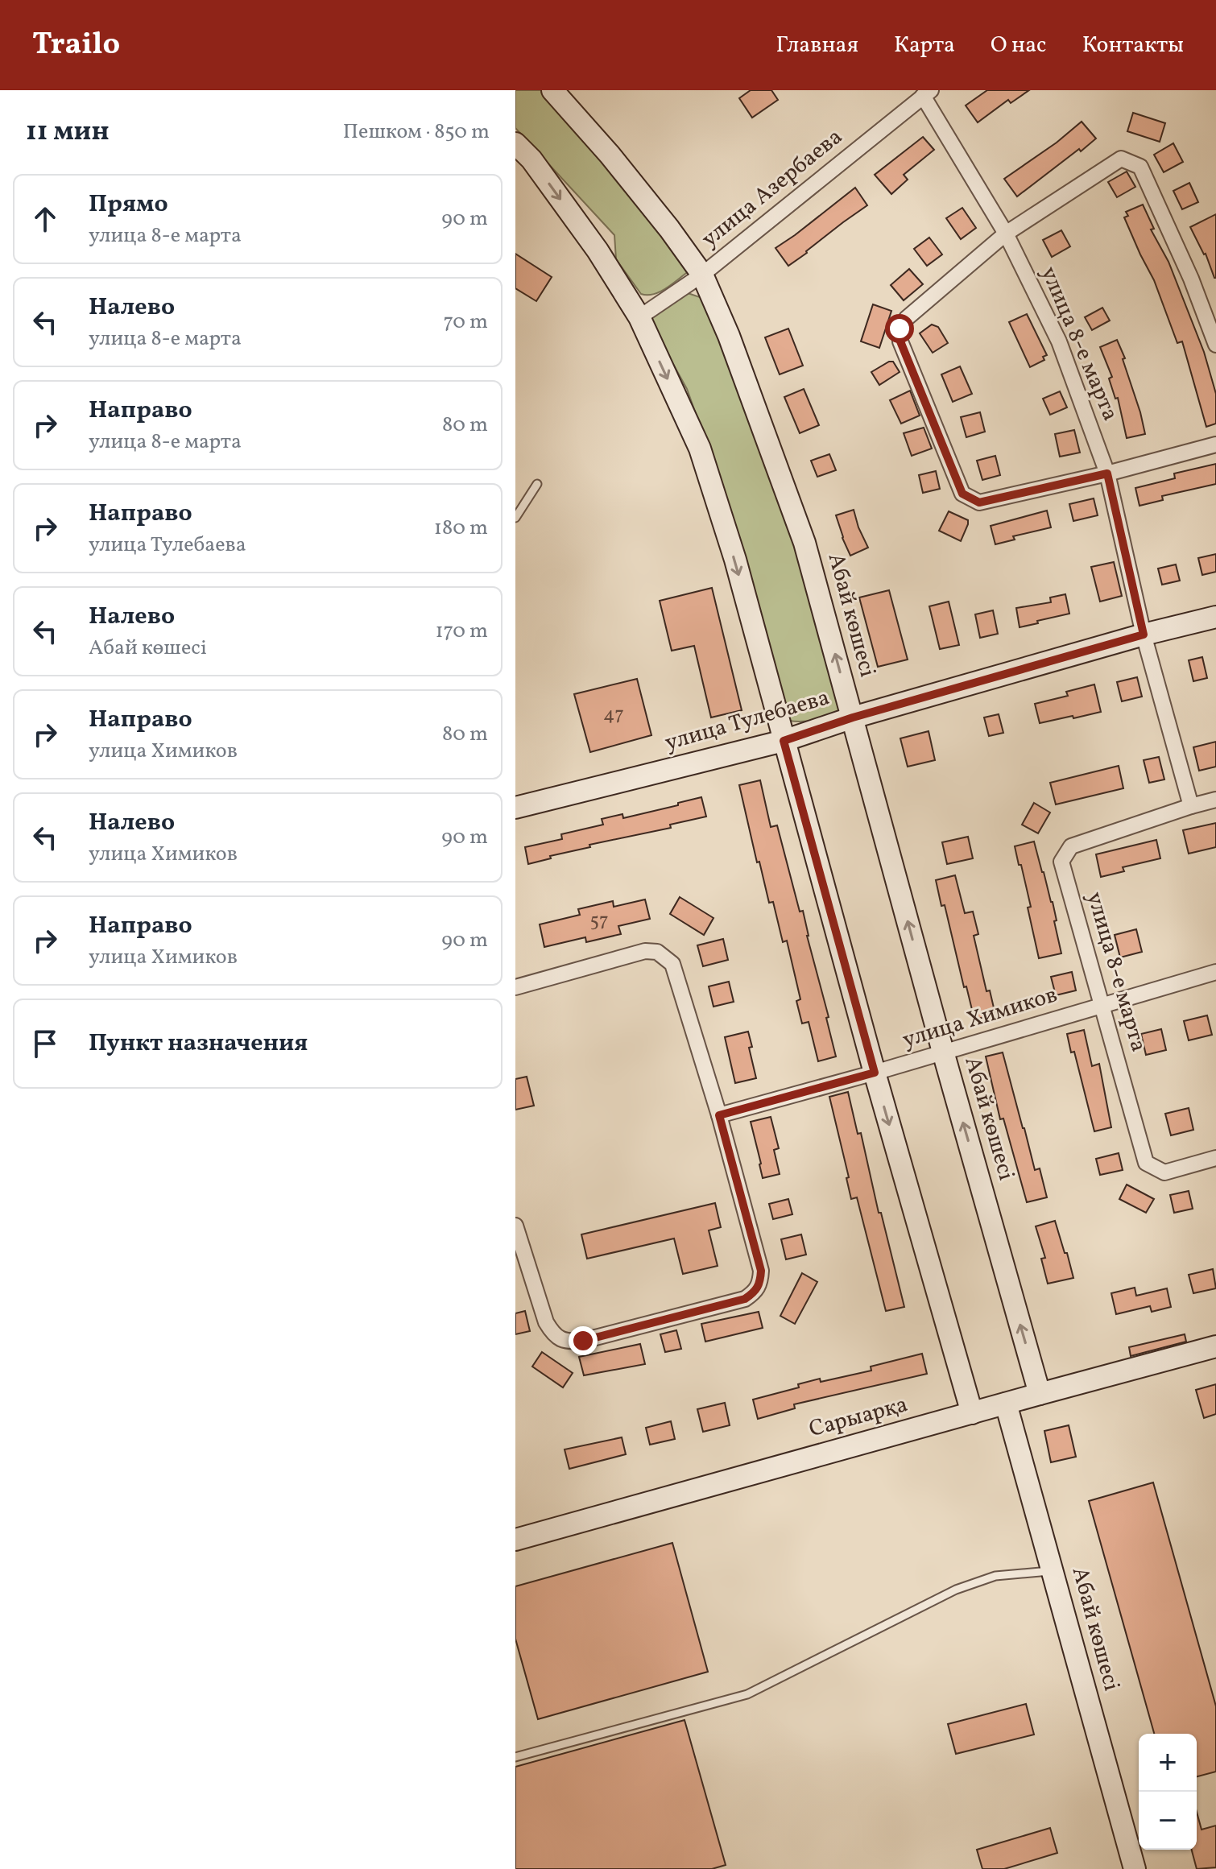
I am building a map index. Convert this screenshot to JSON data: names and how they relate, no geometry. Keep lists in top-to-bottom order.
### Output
{
  "streets": {
    "street": [
      "улица Азербаева",
      "улица 8-е марта",
      "Абай көшесі",
      "улица Тулебаева",
      "улица Химиков",
      "Сарыарқа"
    ]
  },
  "crossings": [
    ["улица Азербаева", "улица 8-е марта"],
    ["улица Азербаева", "Абай көшесі"],
    ["улица 8-е марта", "улица Тулебаева"],
    ["улица 8-е марта", "улица Химиков"],
    ["Абай көшесі", "улица Тулебаева"],
    ["Абай көшесі", "улица Химиков"],
    ["Абай көшесі", "Сарыарқа"]
  ],
  "house_numbers": ["47", "57"],
  "page": {
    "header": "Trailo",
    "nav": [
      "Главная",
      "Карта",
      "О нас",
      "Контакты"
    ],
    "heading": ["11 мин", "Пешком · 850 m"],
    "list": [
      ["Прямо", "улица 8-е марта", "90 m"],
      ["Налево", "улица 8-е марта", "70 m"],
      ["Направо", "улица 8-е марта", "80 m"],
      ["Направо", "улица Тулебаева", "180 m"],
      ["Налево", "Абай көшесі", "170 m"],
      ["Направо", "улица Химиков", "80 m"],
      ["Налево", "улица Химиков", "90 m"],
      ["Направо", "улица Химиков", "90 m"],
      "Пункт назначения"
    ],
    "map_buttons": ["+", "−"]
  }
}
